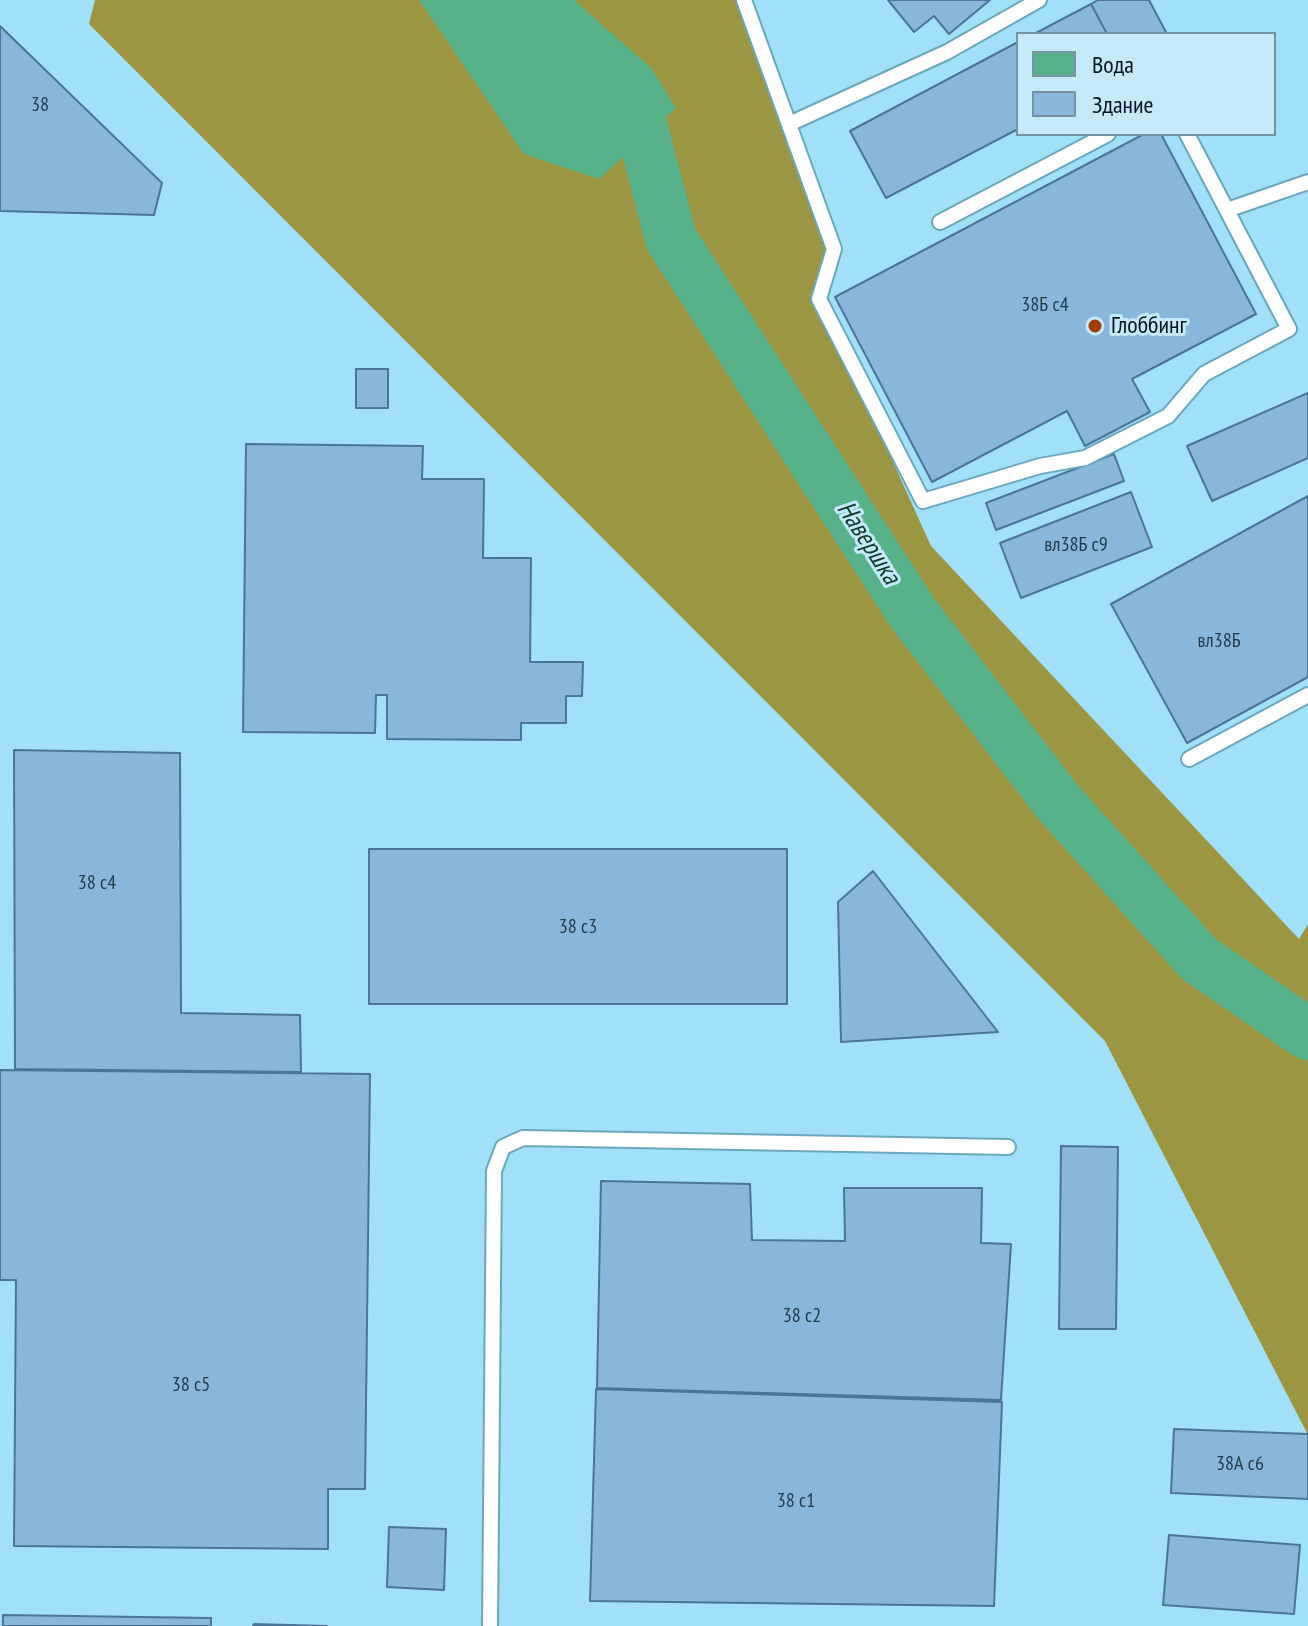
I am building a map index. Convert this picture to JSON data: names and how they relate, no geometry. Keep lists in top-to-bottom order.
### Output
{
  "water": ["Навершка"],
  "places": ["Глоббинг"],
  "house_numbers": [
    "38",
    "38Б с4",
    "вл38Б с9",
    "вл38Б",
    "38 с4",
    "38 с3",
    "38 с2",
    "38 с5",
    "38А с6",
    "38 с1"
  ],
  "legend": ["Вода", "Здание"]
}
